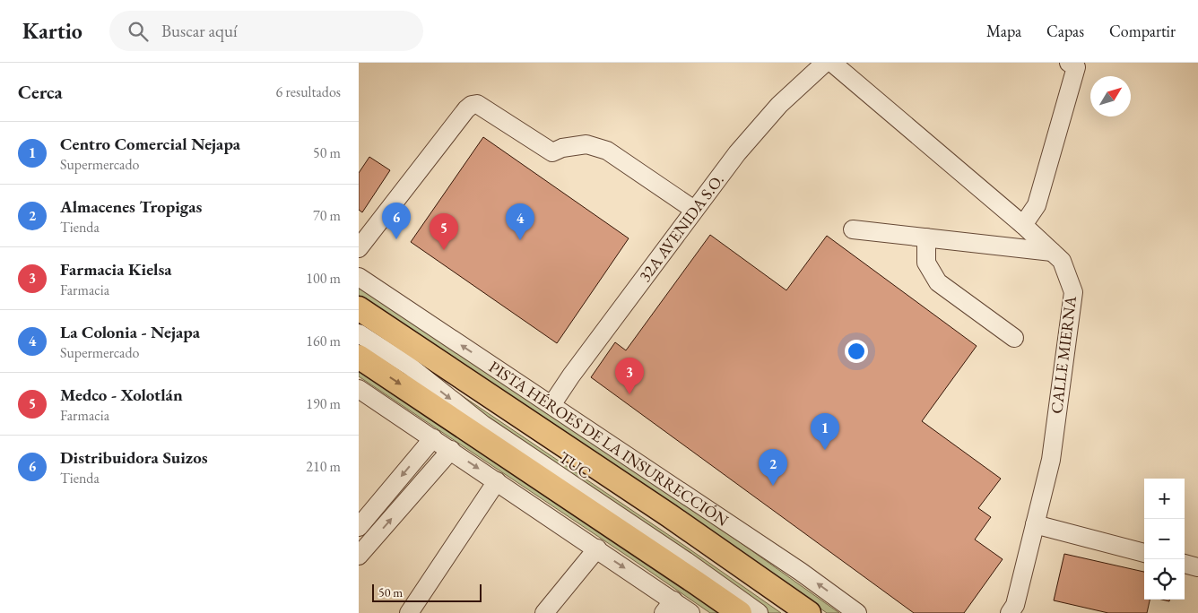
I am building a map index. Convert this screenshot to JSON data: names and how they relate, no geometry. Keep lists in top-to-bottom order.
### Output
{
  "streets": {
    "main road": ["PISTA HÉROES DE LA INSURRECCIÓN"],
    "street": ["32A AVENIDA S.O.", "CALLE MIERNA", "TUC"]
  },
  "crossings": [
    ["32A AVENIDA S.O.", "PISTA HÉROES DE LA INSURRECCIÓN"]
  ],
  "scale_bar": "50 m",
  "north": "top right",
  "page": {
    "header": "Kartio",
    "search": "Buscar aquí",
    "nav": ["Mapa", "Capas", "Compartir"],
    "heading": ["Cerca", "6 resultados"],
    "list": [
      {
        "mark": "1",
        "name": "Centro Comercial Nejapa",
        "note": "Supermercado",
        "value": "50 m"
      },
      {
        "mark": "2",
        "name": "Almacenes Tropigas",
        "note": "Tienda",
        "value": "70 m"
      },
      {
        "mark": "3",
        "name": "Farmacia Kielsa",
        "note": "Farmacia",
        "value": "100 m"
      },
      {
        "mark": "4",
        "name": "La Colonia - Nejapa",
        "note": "Supermercado",
        "value": "160 m"
      },
      {
        "mark": "5",
        "name": "Medco - Xolotlán",
        "note": "Farmacia",
        "value": "190 m"
      },
      {
        "mark": "6",
        "name": "Distribuidora Suizos",
        "note": "Tienda",
        "value": "210 m"
      }
    ],
    "pins": [
      "6",
      "4",
      "5",
      "3",
      "1",
      "2"
    ],
    "map_buttons": ["+", "−"],
    "scale": "50 m"
  }
}
